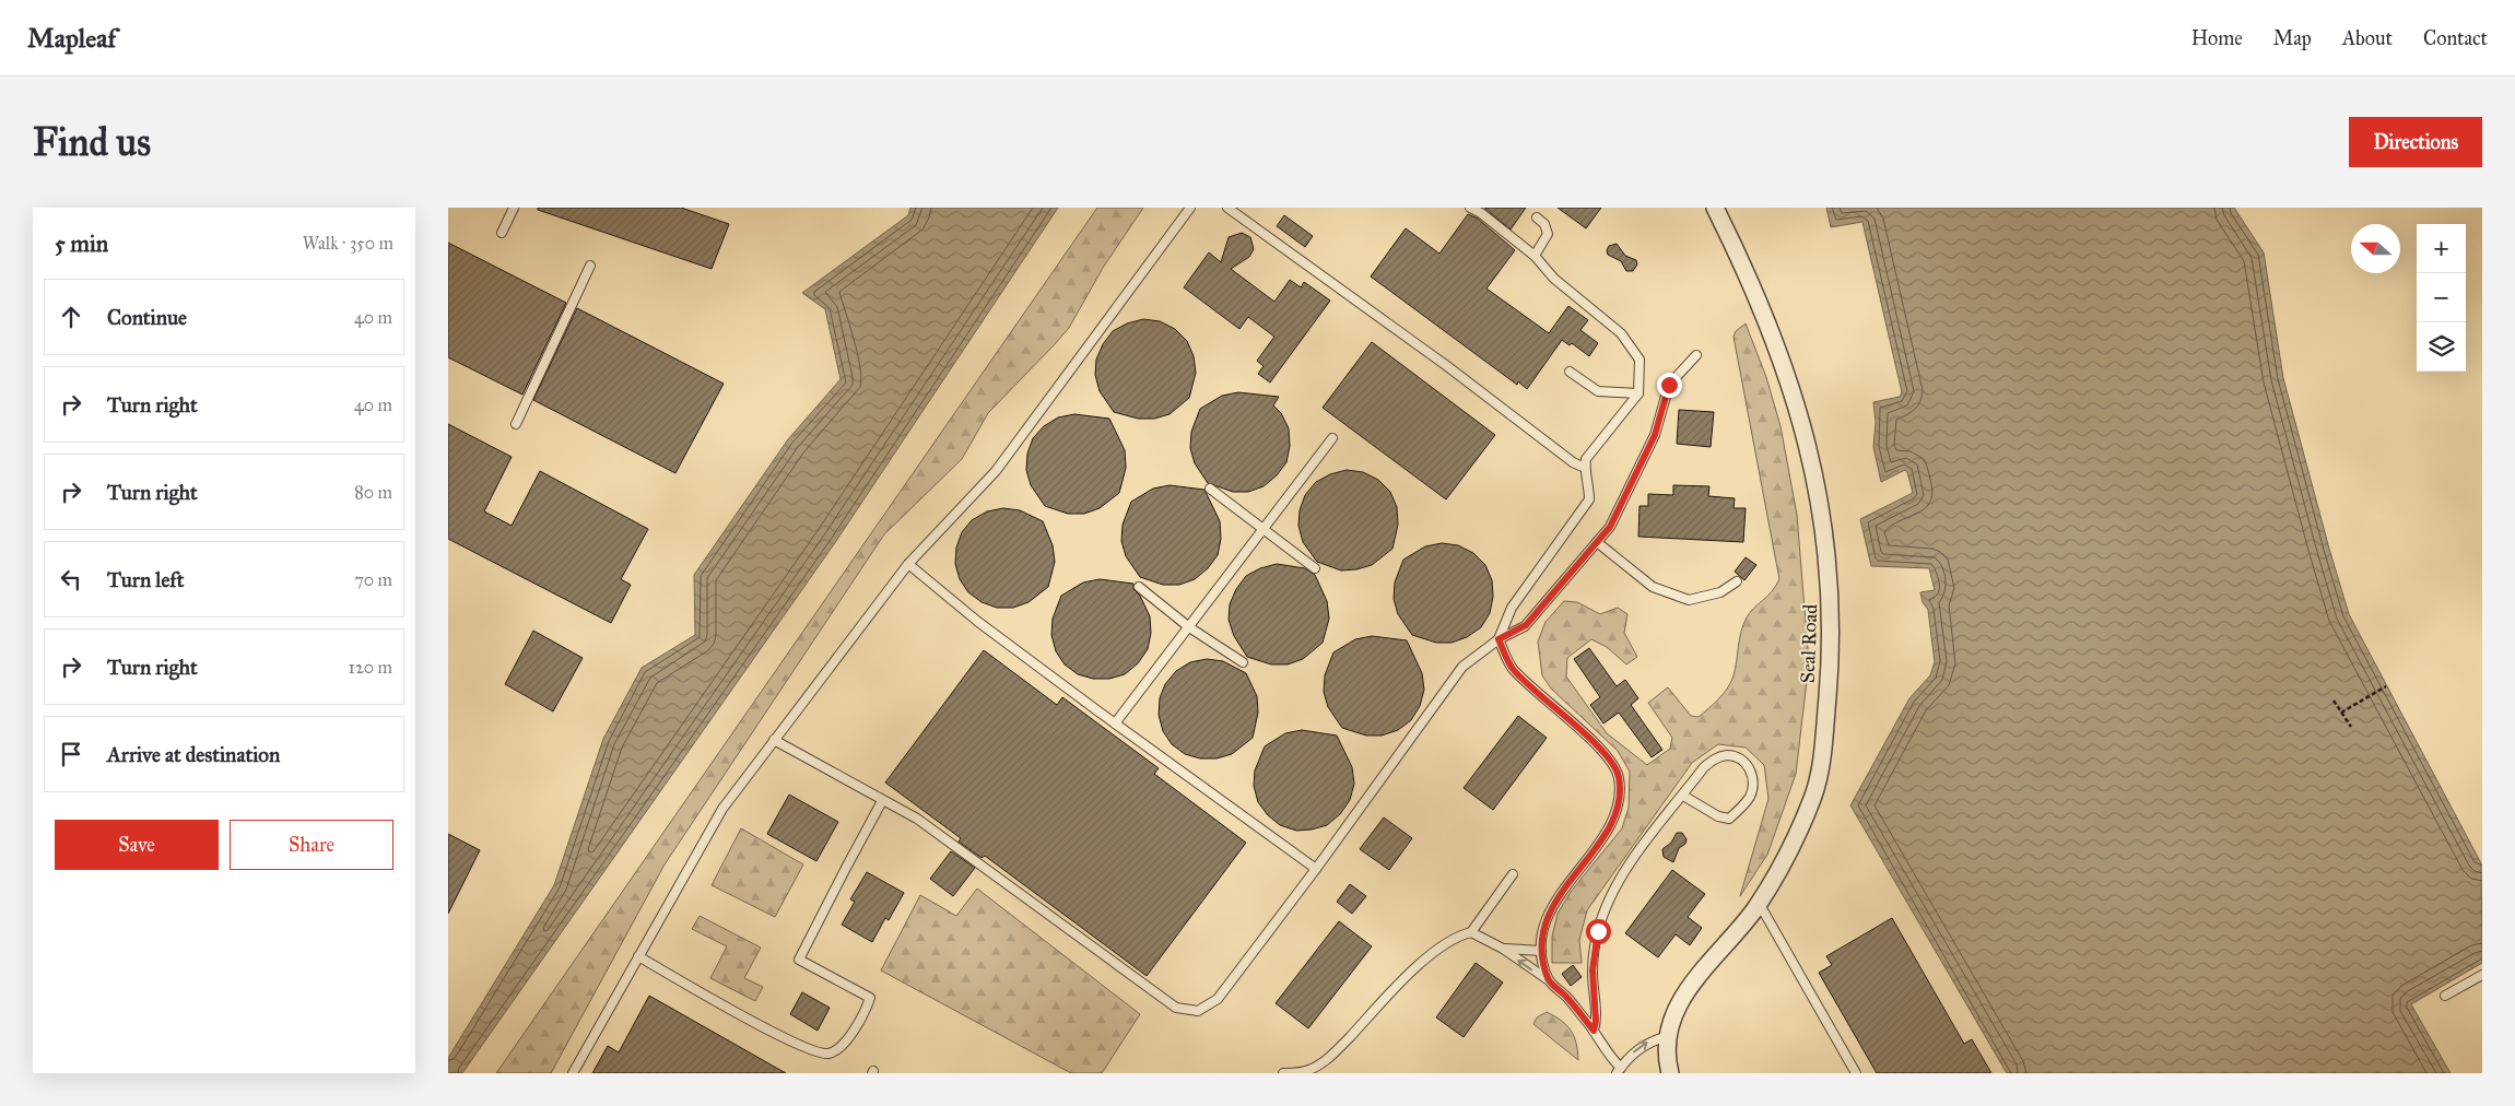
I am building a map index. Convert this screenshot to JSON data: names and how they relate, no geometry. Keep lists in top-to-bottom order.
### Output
{
  "streets": {
    "street": ["Seal Road"]
  },
  "north": "left",
  "page": {
    "header": "Mapleaf",
    "nav": [
      "Home",
      "Map",
      "About",
      "Contact"
    ],
    "buttons": [
      "Directions",
      ["Save", "Share"]
    ],
    "title": "Find us",
    "heading": ["5 min", "Walk · 350 m"],
    "map_buttons": ["+", "−"],
    "list": [
      ["Continue", "40 m"],
      ["Turn right", "40 m"],
      ["Turn right", "80 m"],
      ["Turn left", "70 m"],
      ["Turn right", "120 m"],
      "Arrive at destination"
    ]
  }
}
